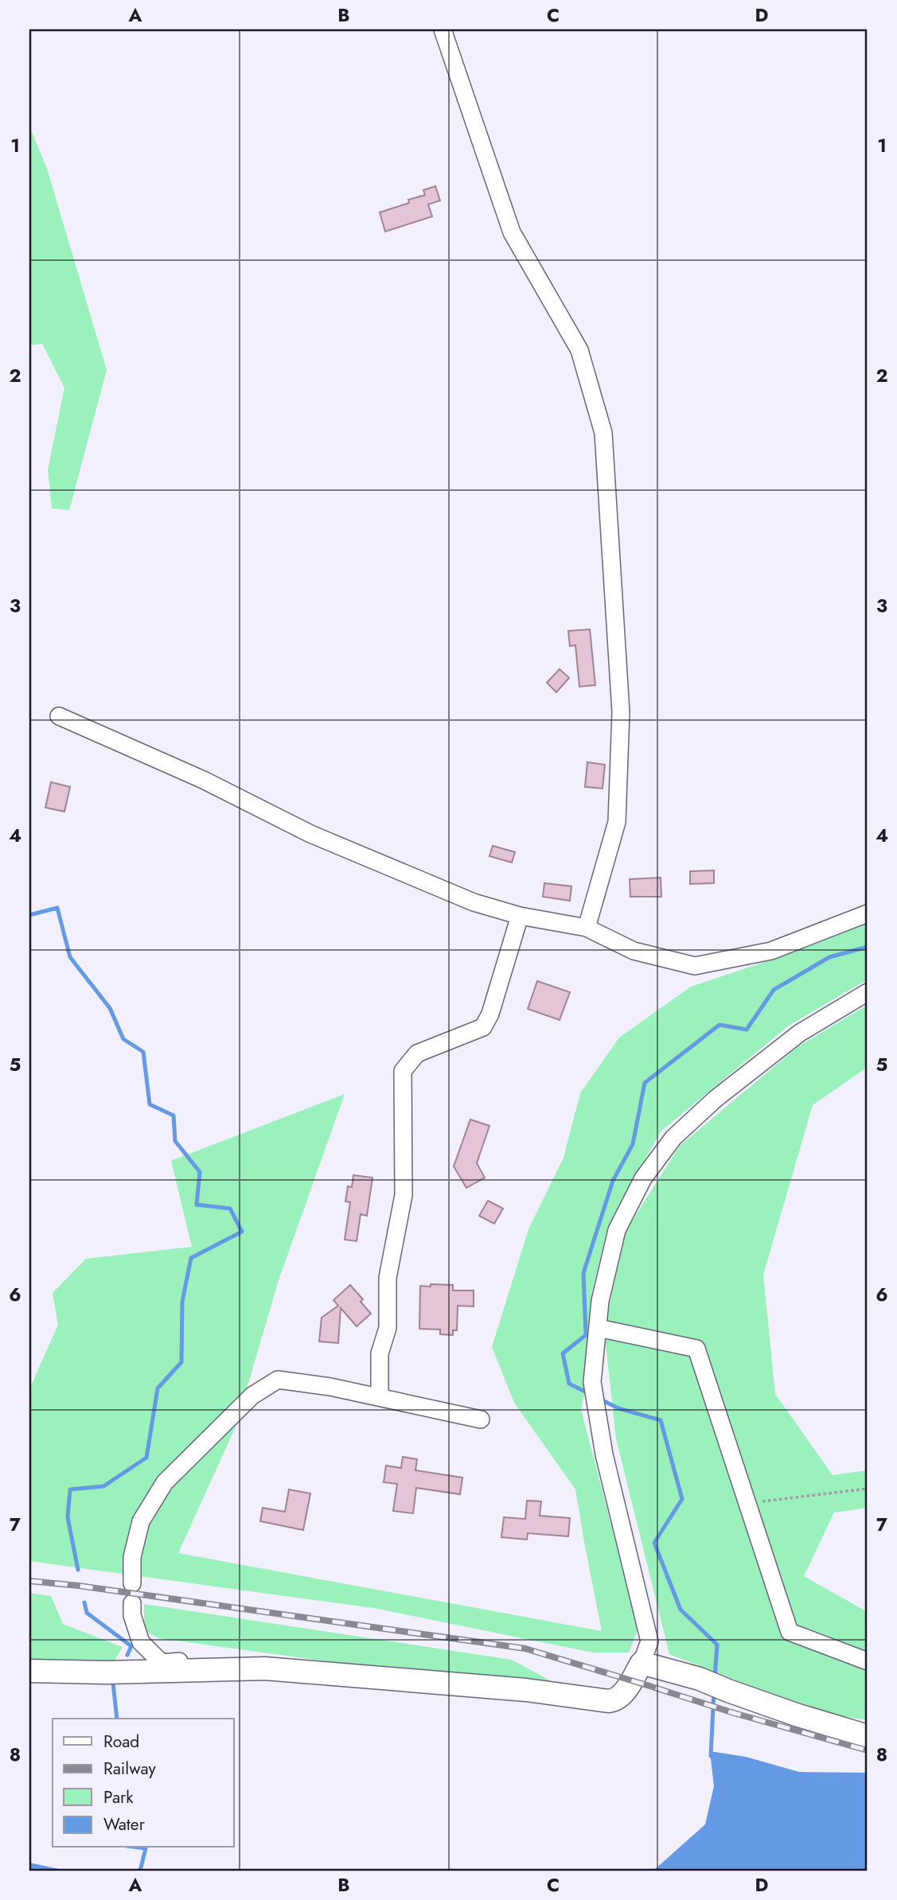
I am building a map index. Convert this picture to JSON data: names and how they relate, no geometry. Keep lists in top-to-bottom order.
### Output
{
  "legend": [
    "Road",
    "Railway",
    "Park",
    "Water"
  ],
  "grid": {
    "columns": [
      "A",
      "B",
      "C",
      "D"
    ],
    "rows": [
      "1",
      "2",
      "3",
      "4",
      "5",
      "6",
      "7",
      "8"
    ]
  }
}
